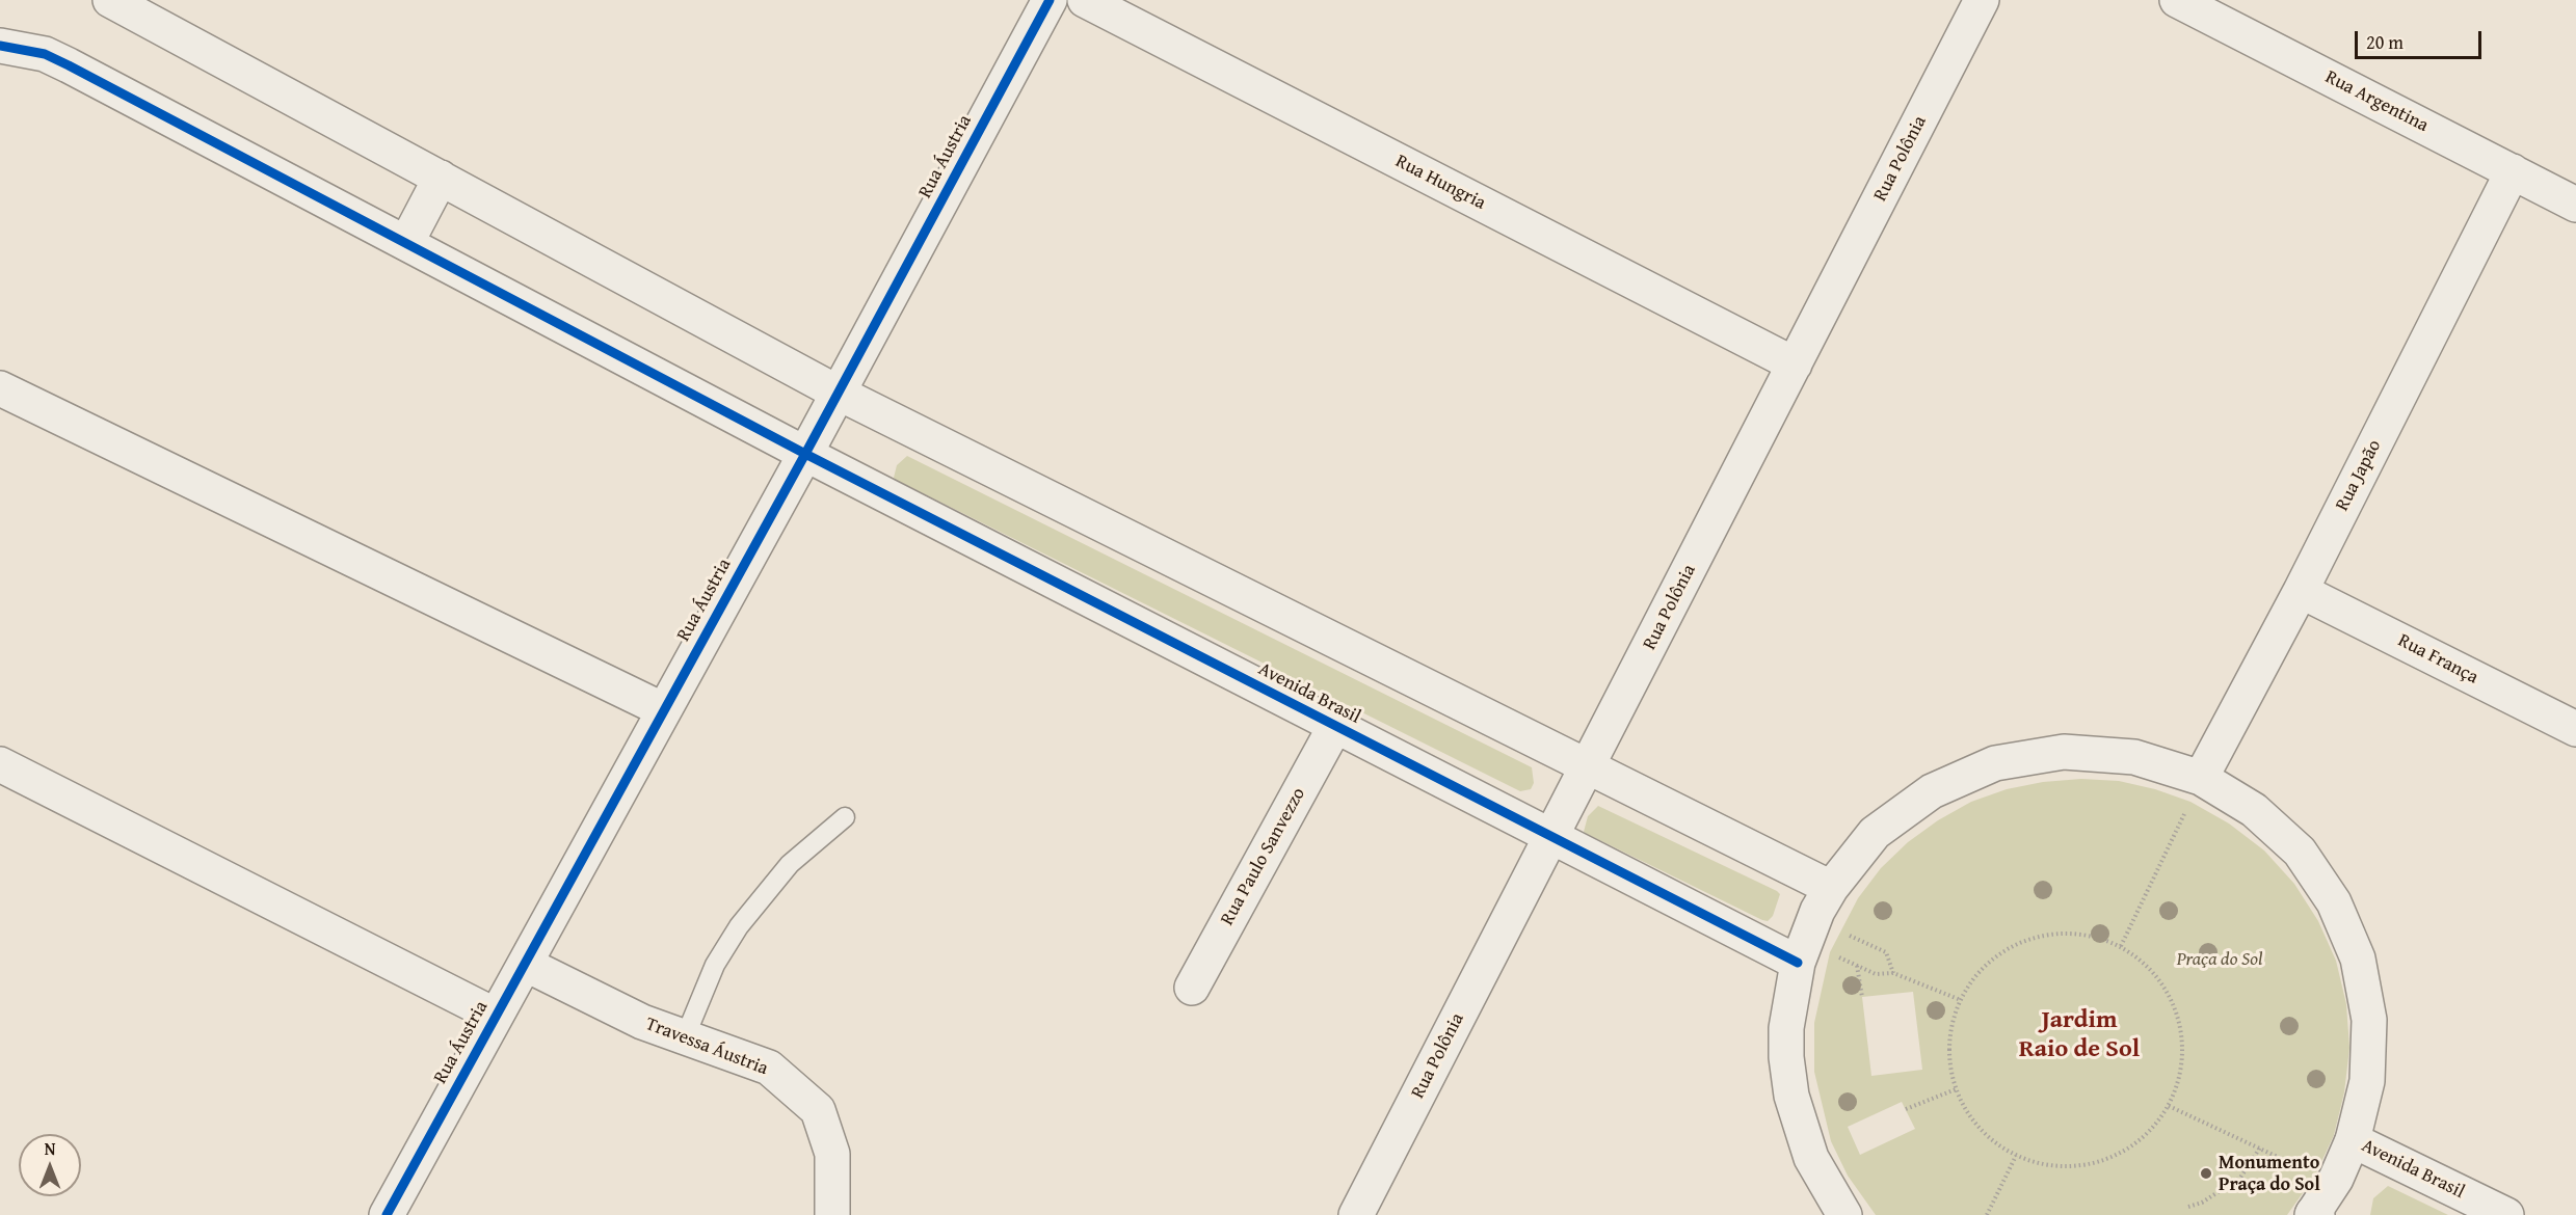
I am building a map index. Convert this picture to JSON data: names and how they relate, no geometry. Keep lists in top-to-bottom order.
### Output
{
  "streets": {
    "street": [
      "Rua Argentina",
      "Rua Áustria",
      "Rua Polônia",
      "Rua Hungria",
      "Rua Japão",
      "Rua França",
      "Avenida Brasil",
      "Rua Paulo Sanvezzo",
      "Travessa Áustria"
    ]
  },
  "crossings": [
    ["Rua Argentina", "Rua Japão"],
    ["Rua Áustria", "Avenida Brasil"],
    ["Rua Áustria", "Travessa Áustria"],
    ["Rua Polônia", "Rua Hungria"],
    ["Rua Polônia", "Avenida Brasil"],
    ["Rua Japão", "Rua França"],
    ["Avenida Brasil", "Rua Paulo Sanvezzo"]
  ],
  "districts": ["Jardim Raio de Sol"],
  "parks": ["Praça do Sol"],
  "places": ["Monumento Praça do Sol"],
  "scale_bar": "20 m",
  "north": "top"
}
